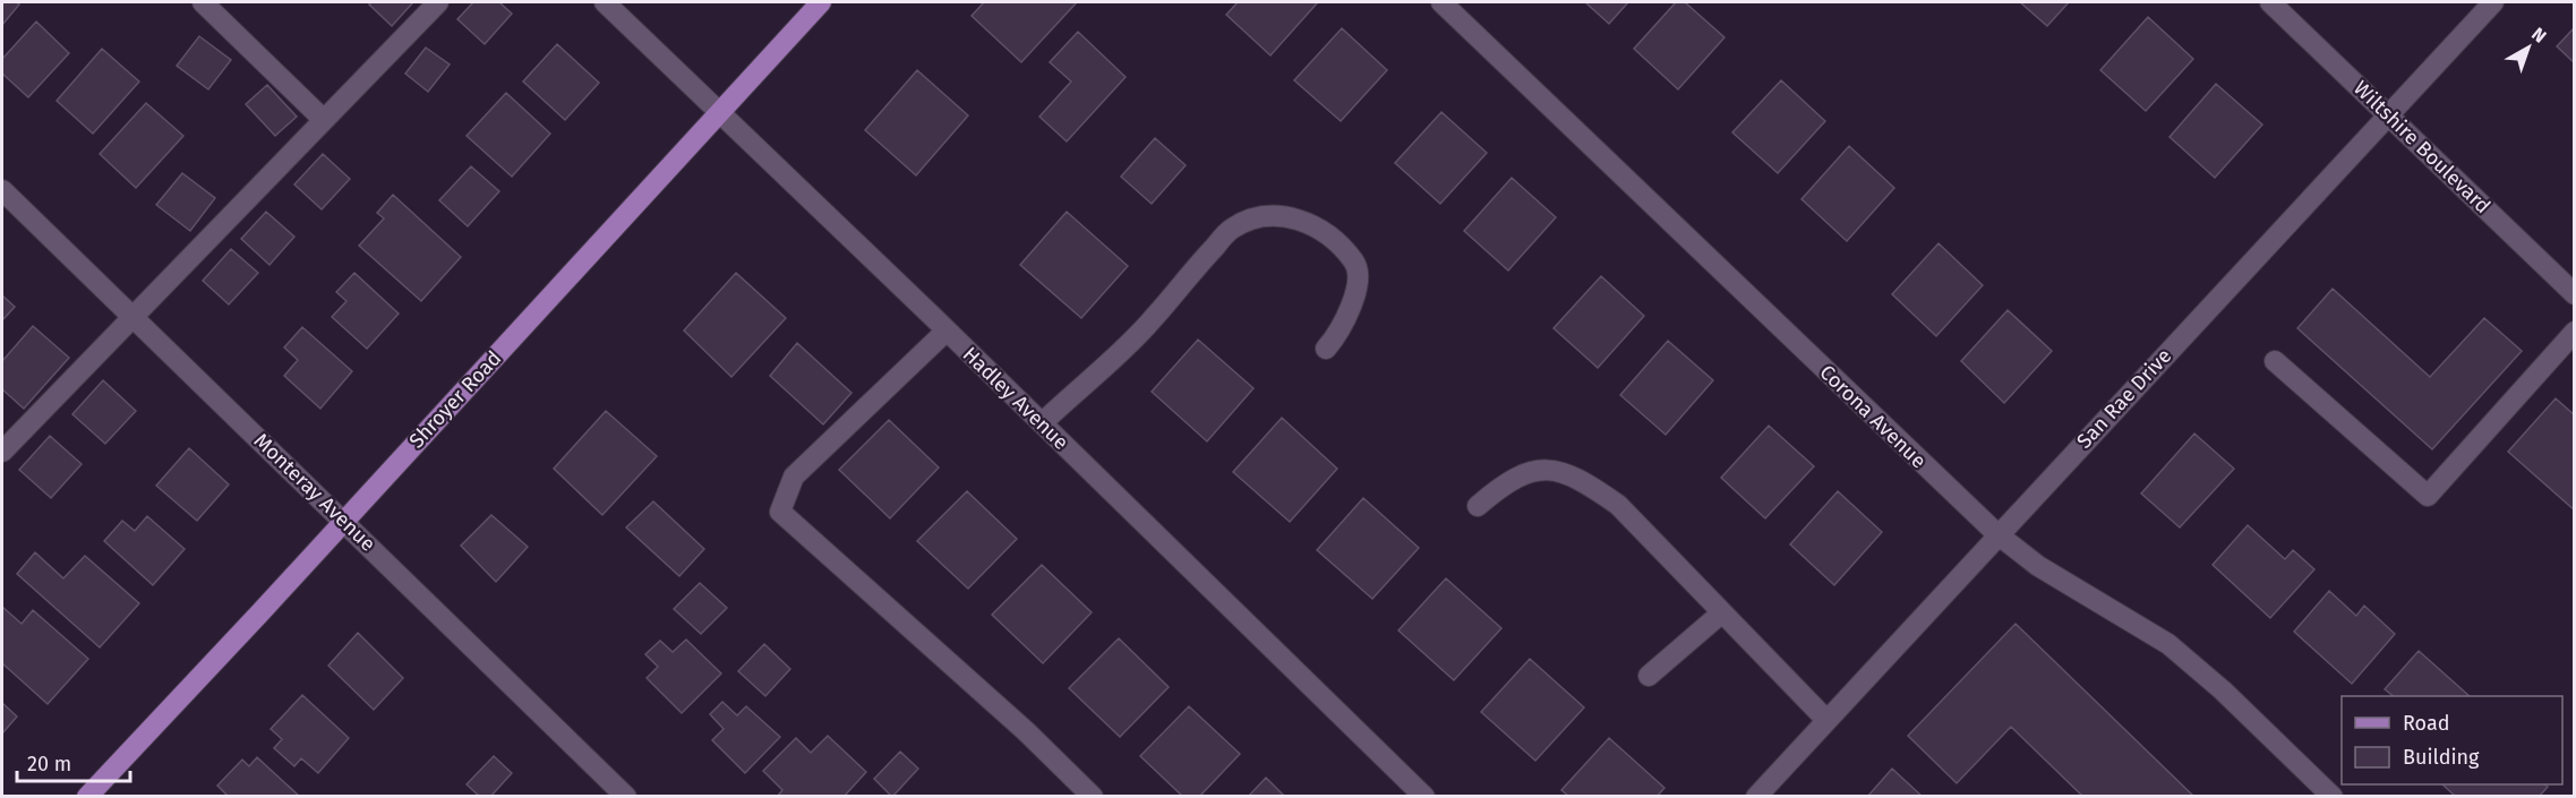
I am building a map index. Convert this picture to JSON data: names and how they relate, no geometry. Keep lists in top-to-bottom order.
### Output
{
  "streets": {
    "main road": ["Shroyer Road"],
    "street": [
      "Wiltshire Boulevard",
      "Hadley Avenue",
      "San Rae Drive",
      "Corona Avenue",
      "Monteray Avenue"
    ]
  },
  "crossings": [
    ["Wiltshire Boulevard", "San Rae Drive"],
    ["Hadley Avenue", "Shroyer Road"],
    ["San Rae Drive", "Corona Avenue"],
    ["Shroyer Road", "Monteray Avenue"]
  ],
  "legend": ["Road", "Building"],
  "scale_bar": "20 m",
  "north": "top right"
}
